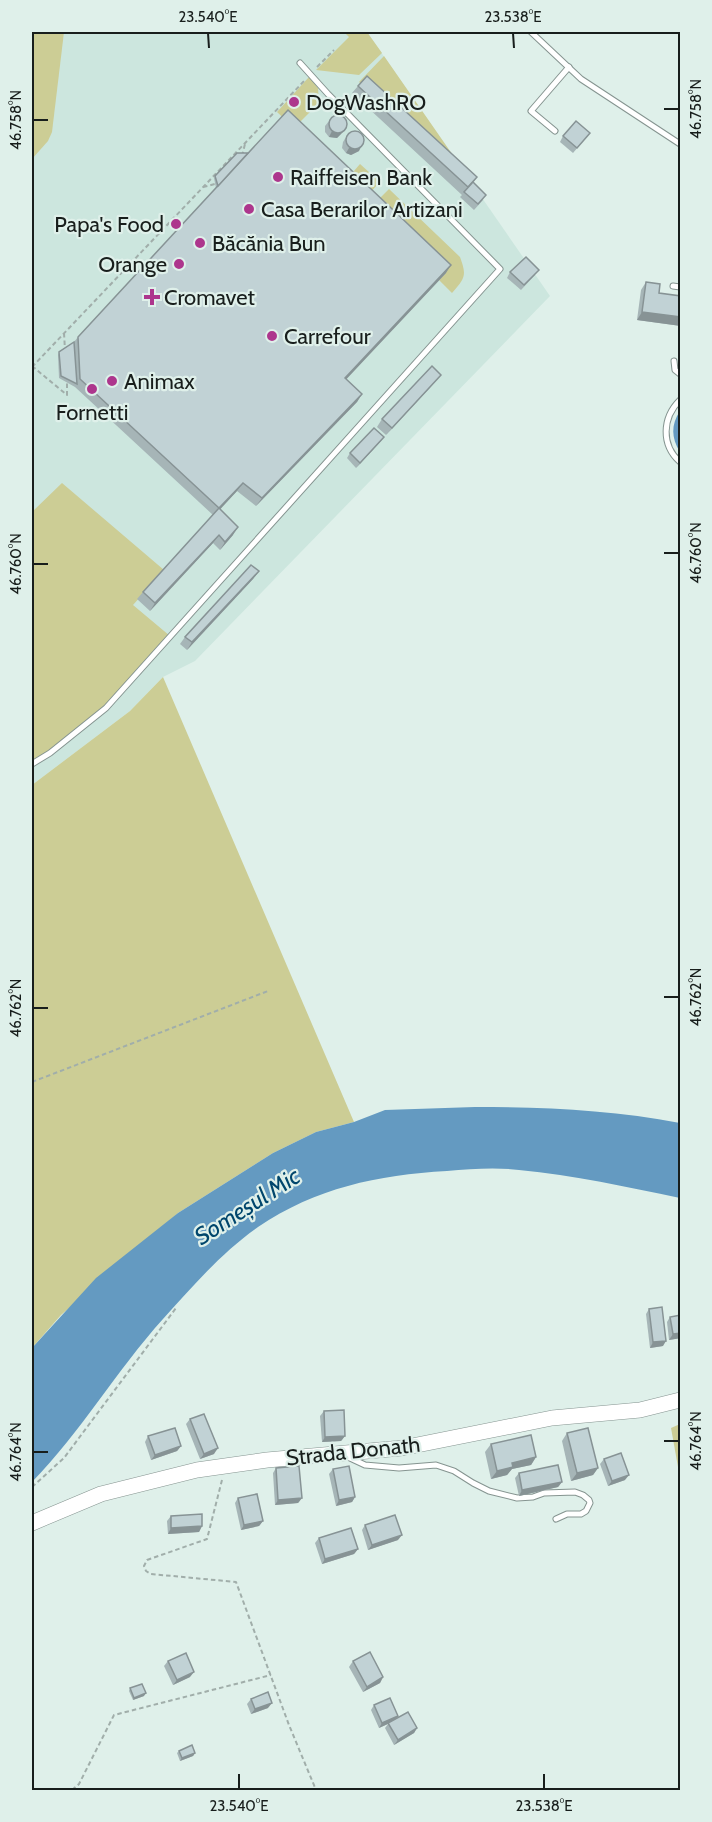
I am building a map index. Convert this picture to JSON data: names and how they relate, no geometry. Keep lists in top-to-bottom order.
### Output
{
  "streets": {
    "street": ["Strada Donath"]
  },
  "water": ["Someșul Mic"],
  "places": {
    "other": [
      "DogWashRO",
      "Raiffeisen Bank",
      "Casa Berarilor Artizani",
      "Papa's Food",
      "Băcănia Bun",
      "Orange",
      "Carrefour",
      "Animax",
      "Fornetti"
    ],
    "health": ["Cromavet"]
  },
  "coordinates": [
    "23.540°E",
    "23.538°E",
    "46.758°N",
    "46.760°N",
    "46.762°N",
    "46.764°N"
  ]
}
